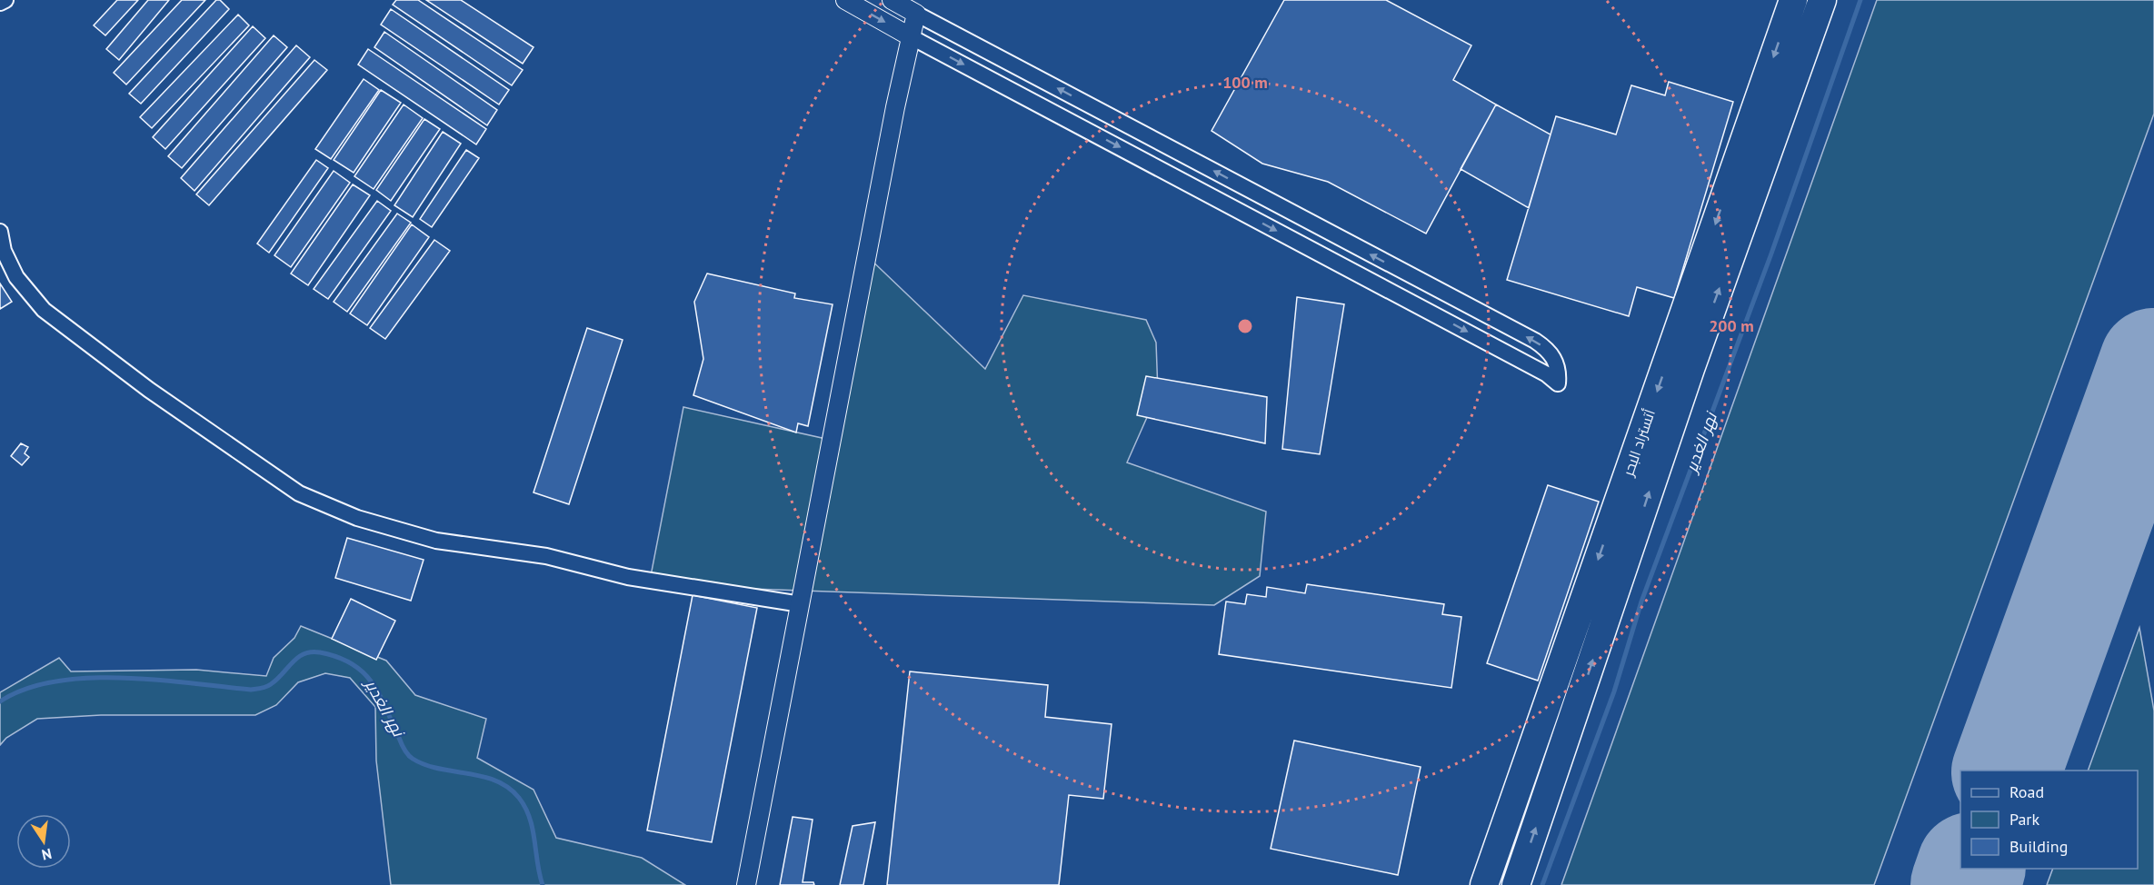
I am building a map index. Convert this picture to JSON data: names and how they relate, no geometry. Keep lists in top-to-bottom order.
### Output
{
  "streets": {
    "highway": ["أتستراد البحر"]
  },
  "water": ["نهر الغدير"],
  "legend": ["Road", "Park", "Building"],
  "north": "bottom",
  "rings": ["100 m", "200 m"]
}
